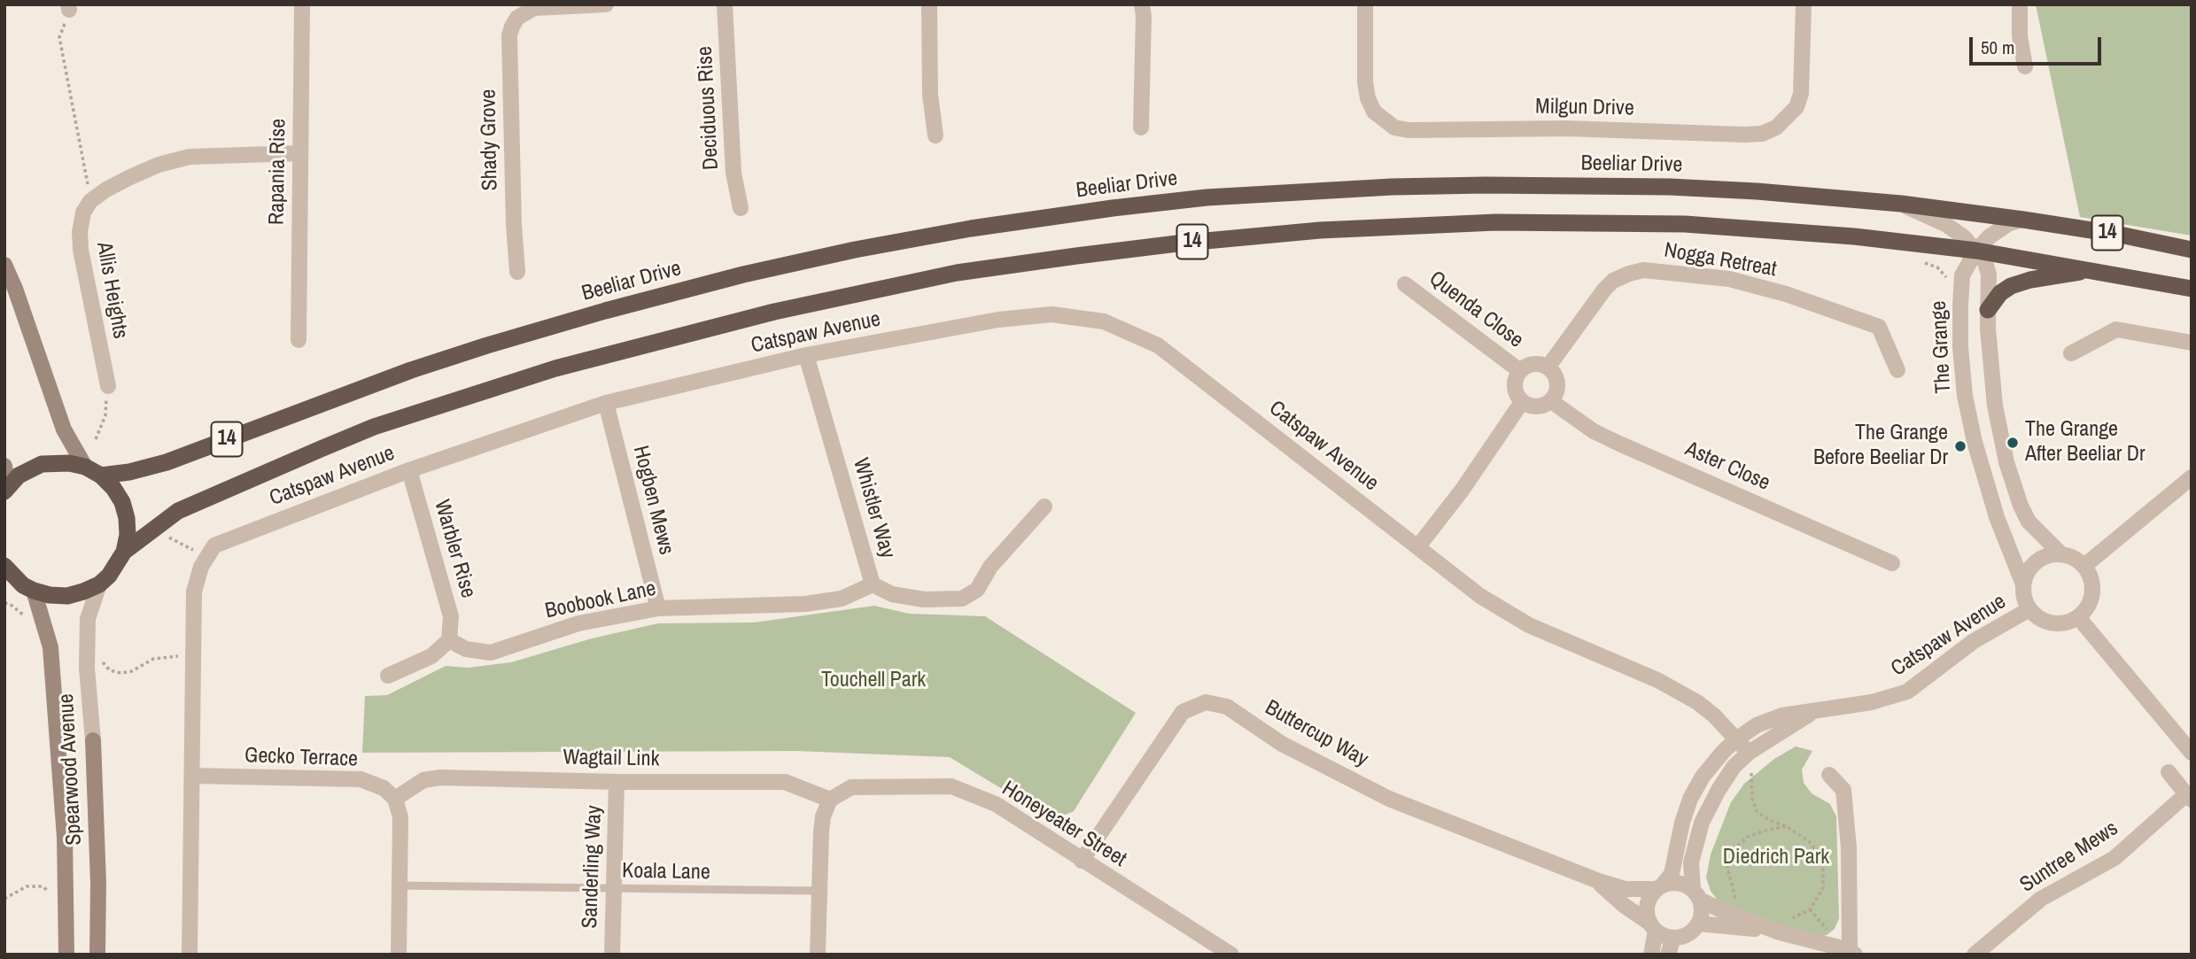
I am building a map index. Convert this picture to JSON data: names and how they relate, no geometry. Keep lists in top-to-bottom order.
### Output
{
  "streets": {
    "highway": ["Beeliar Drive", "14"],
    "main road": ["Spearwood Avenue"],
    "street": [
      "Deciduous Rise",
      "Milgun Drive",
      "Shady Grove",
      "Rapania Rise",
      "Nogga Retreat",
      "Allis Heights",
      "Quenda Close",
      "Catspaw Avenue",
      "The Grange",
      "Aster Close",
      "Hogben Mews",
      "Whistler Way",
      "Warbler Rise",
      "Boobook Lane",
      "Buttercup Way",
      "Gecko Terrace",
      "Wagtail Link",
      "Honeyeater Street",
      "Suntree Mews",
      "Sanderling Way"
    ],
    "lane": ["Koala Lane"]
  },
  "crossings": [
    ["Beeliar Drive", "14"],
    ["Beeliar Drive", "The Grange"],
    ["14", "The Grange"],
    ["14", "Spearwood Avenue"],
    ["Nogga Retreat", "Quenda Close"],
    ["Nogga Retreat", "Aster Close"],
    ["Quenda Close", "Aster Close"],
    ["Catspaw Avenue", "The Grange"],
    ["Catspaw Avenue", "Hogben Mews"],
    ["Catspaw Avenue", "Whistler Way"],
    ["Catspaw Avenue", "Warbler Rise"],
    ["Catspaw Avenue", "Gecko Terrace"],
    ["Hogben Mews", "Boobook Lane"],
    ["Whistler Way", "Boobook Lane"],
    ["Warbler Rise", "Boobook Lane"],
    ["Buttercup Way", "Honeyeater Street"],
    ["Gecko Terrace", "Wagtail Link"],
    ["Wagtail Link", "Honeyeater Street"],
    ["Wagtail Link", "Sanderling Way"],
    ["Sanderling Way", "Koala Lane"]
  ],
  "parks": ["Touchell Park", "Diedrich Park"],
  "places": ["The Grange After Beeliar Dr", "The Grange Before Beeliar Dr"],
  "scale_bar": "50 m"
}
